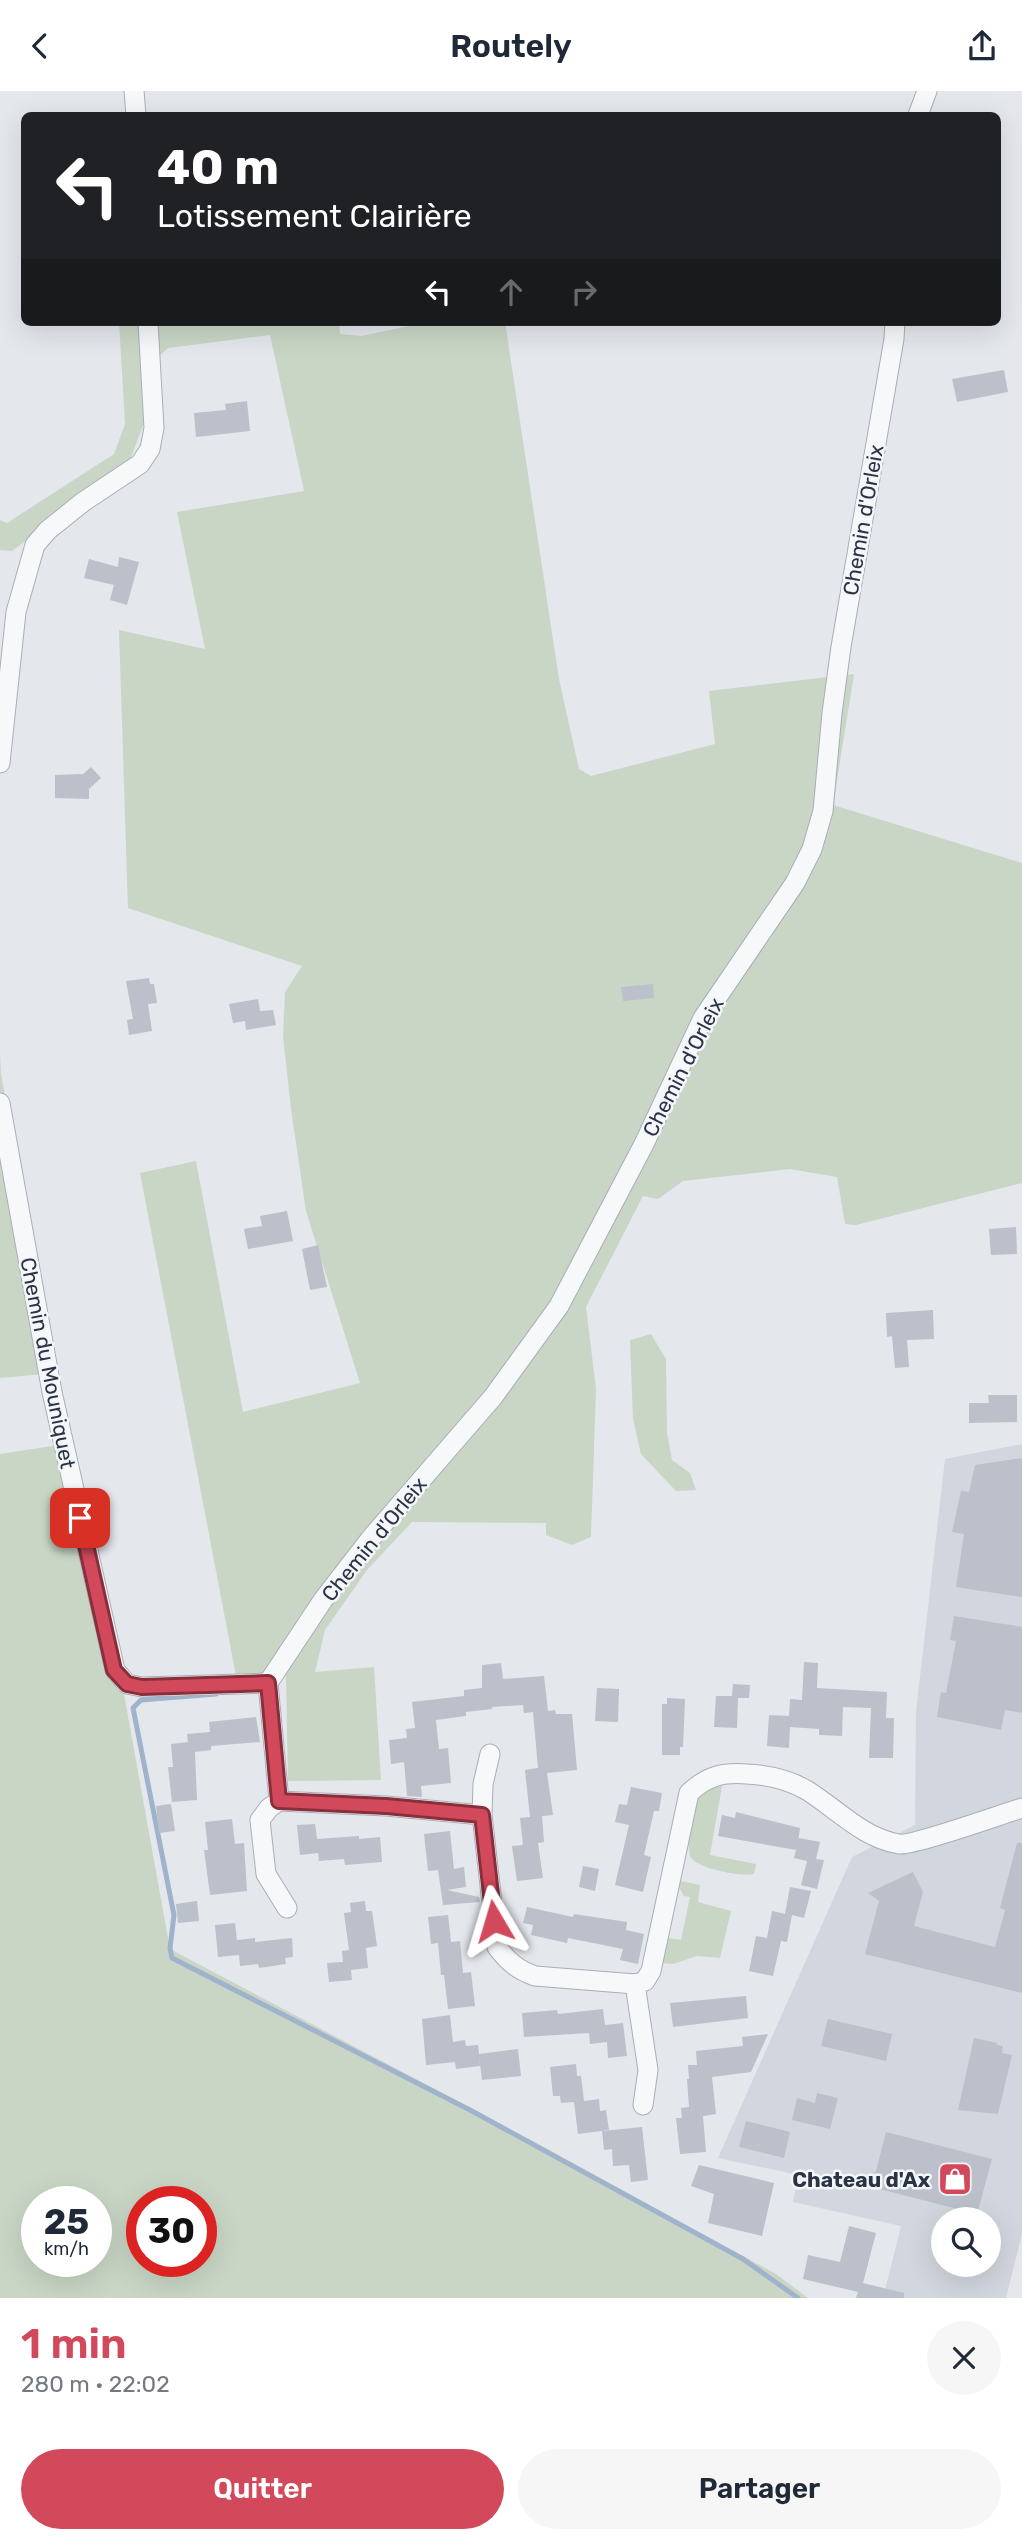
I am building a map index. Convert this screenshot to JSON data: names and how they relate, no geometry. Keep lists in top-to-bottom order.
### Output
{
  "streets": {
    "street": ["Chemin d'Orleix", "Chemin du Mouniquet"]
  },
  "crossings": [
    ["Chemin d'Orleix", "Chemin du Mouniquet"]
  ],
  "places": {
    "shop": ["Chateau d'Ax"]
  },
  "page": {
    "header": "Routely",
    "turn": ["40 m", "Lotissement Clairière"],
    "speed": "25 km/h",
    "limit": "30",
    "heading": ["1 min", "280 m · 22:02"],
    "buttons": ["Quitter", "Partager"]
  }
}
